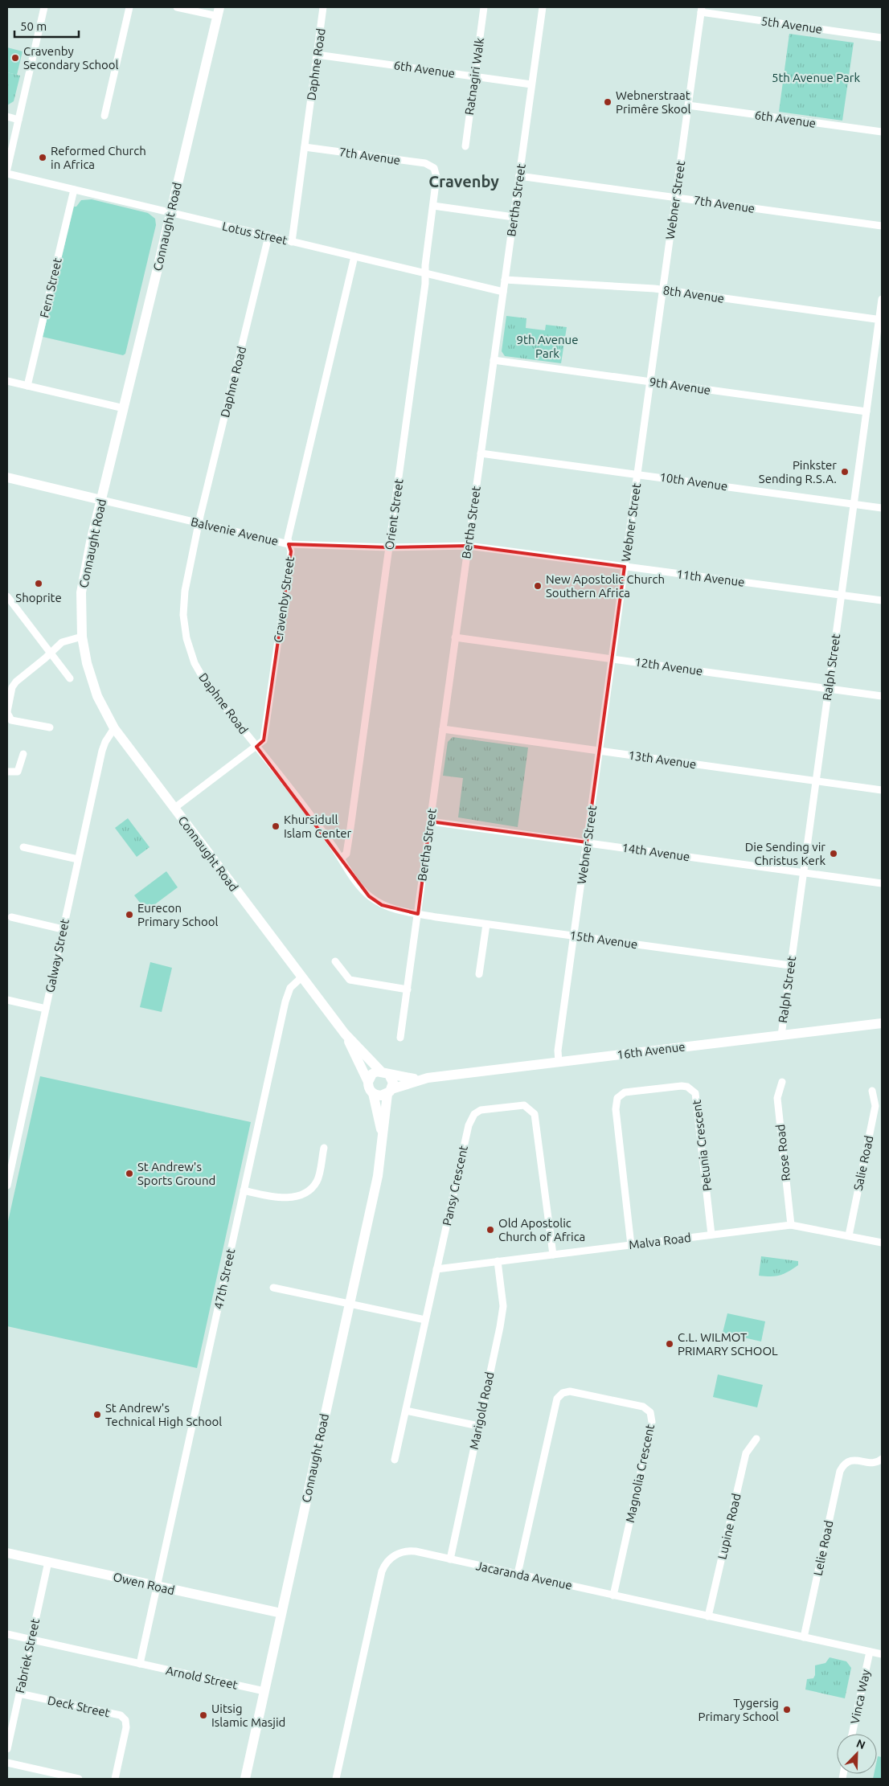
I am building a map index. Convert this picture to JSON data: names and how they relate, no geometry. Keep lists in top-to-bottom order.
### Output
{
  "streets": {
    "street": [
      "5th Avenue",
      "Daphne Road",
      "6th Avenue",
      "Ratnagiri Walk",
      "7th Avenue",
      "Bertha Street",
      "Webner Street",
      "Connaught Road",
      "Lotus Street",
      "Fern Street",
      "8th Avenue",
      "9th Avenue",
      "10th Avenue",
      "Orient Street",
      "Balvenie Avenue",
      "11th Avenue",
      "Cravenby Street",
      "12th Avenue",
      "Ralph Street",
      "13th Avenue",
      "14th Avenue",
      "15th Avenue",
      "Galway Street",
      "16th Avenue",
      "Petunia Crescent",
      "Rose Road",
      "Salie Road",
      "Pansy Crescent",
      "Malva Road",
      "47th Street",
      "Marigold Road",
      "Magnolia Crescent",
      "Lupine Road",
      "Lelie Road",
      "Jacaranda Avenue",
      "Owen Road",
      "Fabriek Street",
      "Arnold Street",
      "Vinca Way",
      "Deck Street"
    ]
  },
  "crossings": [
    ["5th Avenue", "Webner Street"],
    ["Daphne Road", "6th Avenue"],
    ["Daphne Road", "7th Avenue"],
    ["Daphne Road", "Bertha Street"],
    ["Daphne Road", "Lotus Street"],
    ["Daphne Road", "Orient Street"],
    ["Daphne Road", "Balvenie Avenue"],
    ["Daphne Road", "Cravenby Street"],
    ["Daphne Road", "15th Avenue"],
    ["6th Avenue", "Ratnagiri Walk"],
    ["6th Avenue", "Bertha Street"],
    ["6th Avenue", "Webner Street"],
    ["7th Avenue", "Bertha Street"],
    ["7th Avenue", "Webner Street"],
    ["7th Avenue", "Orient Street"],
    ["Bertha Street", "Lotus Street"],
    ["Bertha Street", "8th Avenue"],
    ["Bertha Street", "9th Avenue"],
    ["Bertha Street", "10th Avenue"],
    ["Bertha Street", "Balvenie Avenue"],
    ["Bertha Street", "11th Avenue"],
    ["Bertha Street", "12th Avenue"],
    ["Bertha Street", "13th Avenue"],
    ["Bertha Street", "14th Avenue"],
    ["Bertha Street", "15th Avenue"],
    ["Webner Street", "8th Avenue"],
    ["Webner Street", "9th Avenue"],
    ["Webner Street", "10th Avenue"],
    ["Webner Street", "11th Avenue"],
    ["Webner Street", "12th Avenue"],
    ["Webner Street", "13th Avenue"],
    ["Webner Street", "14th Avenue"],
    ["Webner Street", "15th Avenue"],
    ["Webner Street", "16th Avenue"],
    ["Connaught Road", "Lotus Street"],
    ["Connaught Road", "Balvenie Avenue"],
    ["Connaught Road", "Cravenby Street"],
    ["Connaught Road", "Galway Street"],
    ["Connaught Road", "16th Avenue"],
    ["Connaught Road", "47th Street"],
    ["Connaught Road", "Owen Road"],
    ["Connaught Road", "Arnold Street"],
    ["Lotus Street", "Fern Street"],
    ["Lotus Street", "Orient Street"],
    ["Lotus Street", "Cravenby Street"],
    ["8th Avenue", "Ralph Street"],
    ["9th Avenue", "Ralph Street"],
    ["10th Avenue", "Ralph Street"],
    ["Orient Street", "Balvenie Avenue"],
    ["Balvenie Avenue", "11th Avenue"],
    ["Balvenie Avenue", "Cravenby Street"],
    ["11th Avenue", "Ralph Street"],
    ["12th Avenue", "Ralph Street"],
    ["Ralph Street", "13th Avenue"],
    ["Ralph Street", "14th Avenue"],
    ["Ralph Street", "15th Avenue"],
    ["Ralph Street", "16th Avenue"],
    ["Petunia Crescent", "Malva Road"],
    ["Rose Road", "Malva Road"],
    ["Salie Road", "Malva Road"],
    ["Pansy Crescent", "Malva Road"],
    ["Malva Road", "Marigold Road"],
    ["47th Street", "Owen Road"],
    ["Marigold Road", "Jacaranda Avenue"],
    ["Magnolia Crescent", "Jacaranda Avenue"],
    ["Lupine Road", "Jacaranda Avenue"],
    ["Lelie Road", "Jacaranda Avenue"],
    ["Jacaranda Avenue", "Vinca Way"],
    ["Owen Road", "Fabriek Street"],
    ["Fabriek Street", "Arnold Street"],
    ["Fabriek Street", "Deck Street"]
  ],
  "districts": ["Cravenby"],
  "parks": ["5th Avenue Park", "9th Avenue Park"],
  "places": [
    "Cravenby Secondary School",
    "Webnerstraat Primêre Skool",
    "Reformed Church in Africa",
    "Pinkster Sending R.S.A.",
    "Shoprite",
    "New Apostolic Church Southern Africa",
    "Khursidull Islam Center",
    "Die Sending vir Christus Kerk",
    "Eurecon Primary School",
    "St Andrew's Sports Ground",
    "Old Apostolic Church of Africa",
    "C.L. WILMOT PRIMARY SCHOOL",
    "St Andrew's Technical High School",
    "Tygersig Primary School",
    "Uitsig Islamic Masjid"
  ],
  "scale_bar": "50 m",
  "north": "top right"
}
